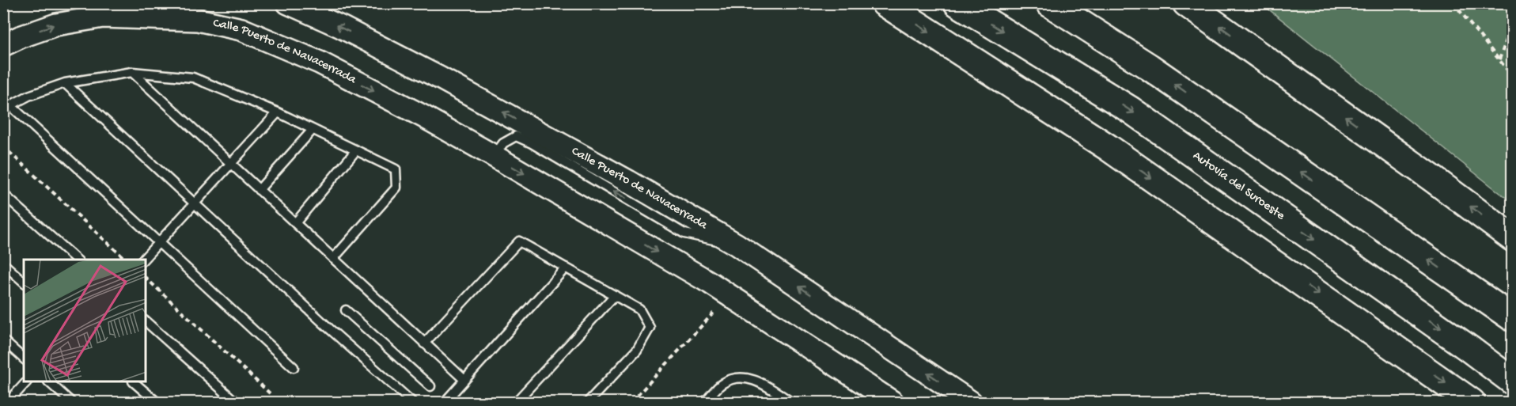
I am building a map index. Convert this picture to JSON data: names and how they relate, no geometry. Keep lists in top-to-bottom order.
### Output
{
  "streets": {
    "highway": ["Autovía del Suroeste"],
    "street": ["Calle Puerto de Navacerrada"]
  }
}
